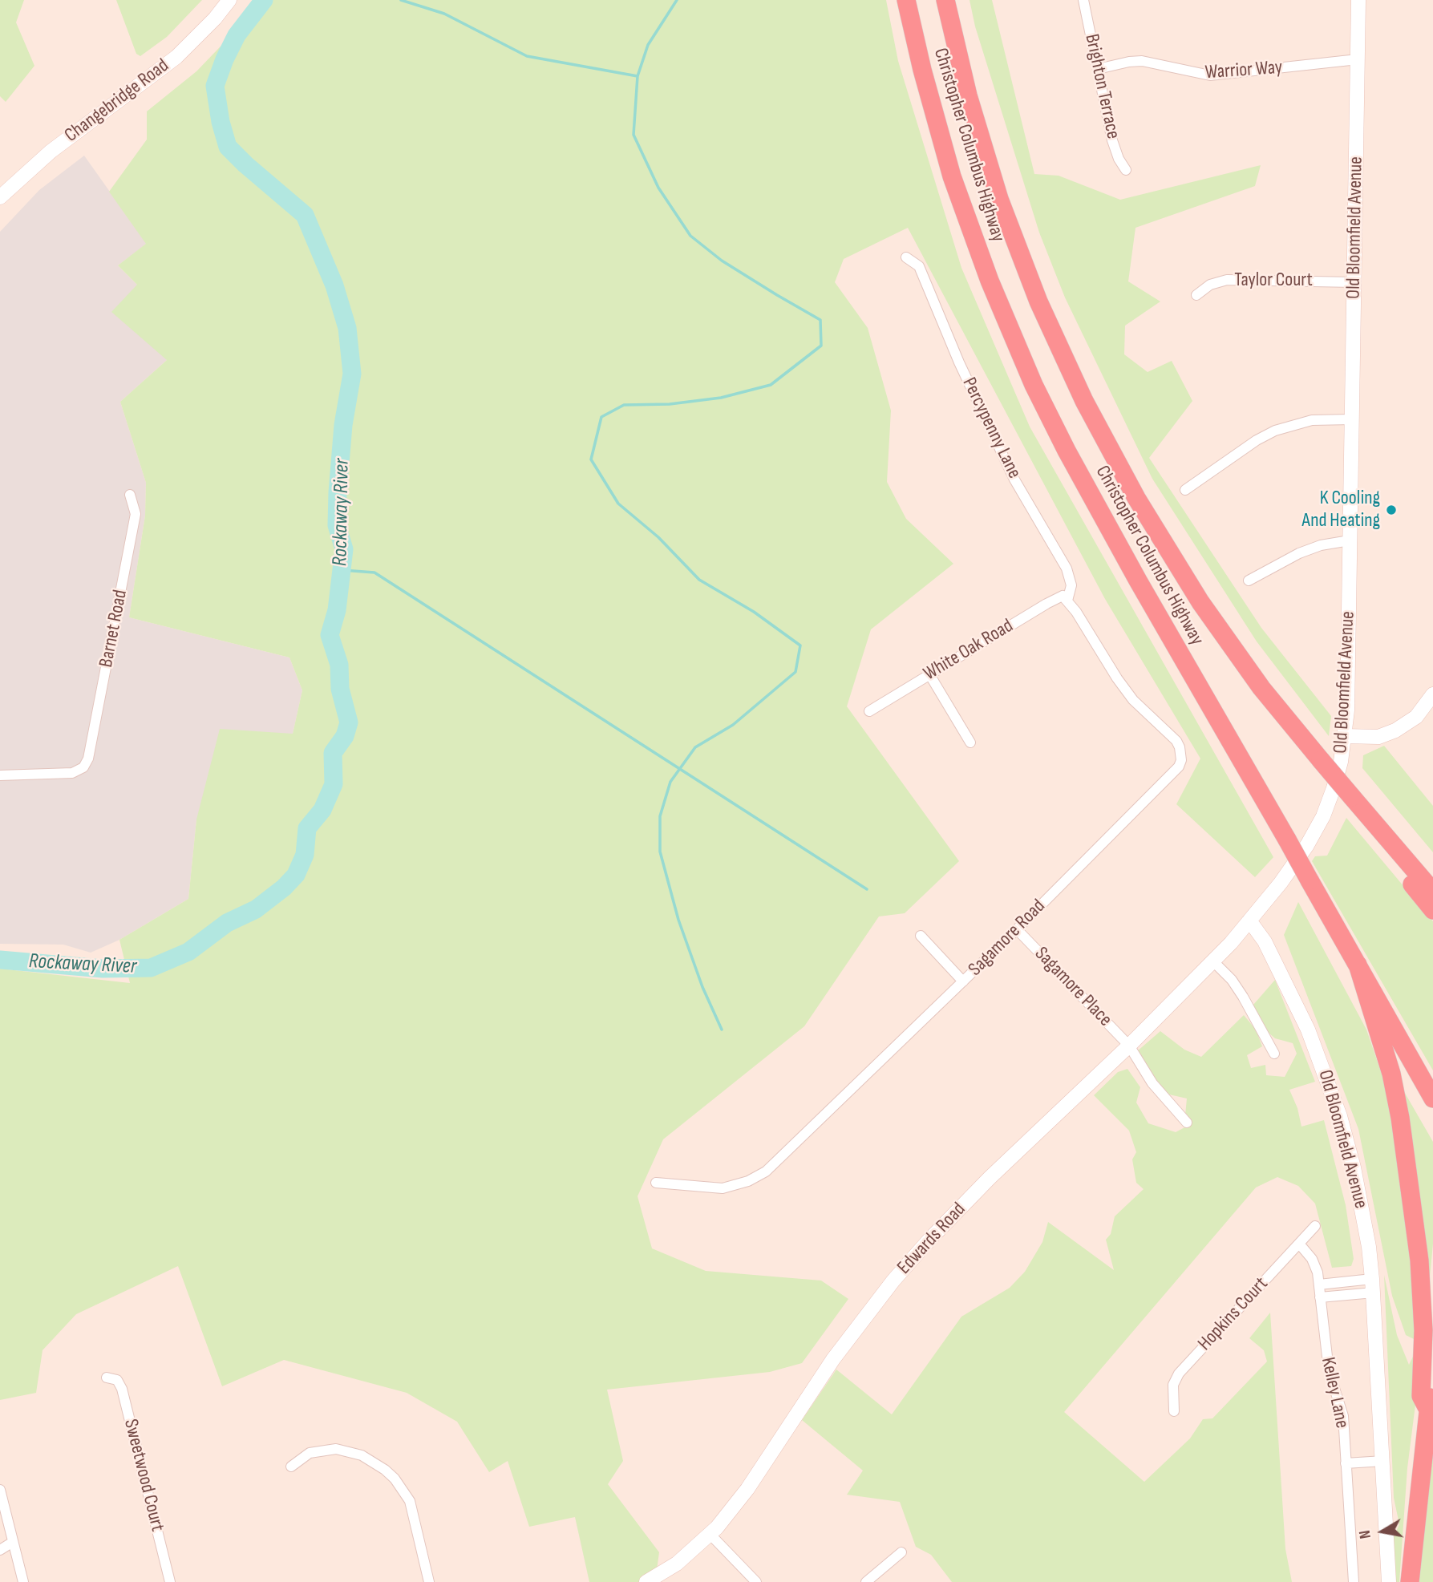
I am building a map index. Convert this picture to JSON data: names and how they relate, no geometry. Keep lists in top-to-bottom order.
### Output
{
  "streets": {
    "highway": ["Christopher Columbus Highway"],
    "street": [
      "Warrior Way",
      "Brighton Terrace",
      "Changebridge Road",
      "Old Bloomfield Avenue",
      "Taylor Court",
      "Percypenny Lane",
      "Barnet Road",
      "White Oak Road",
      "Sagamore Road",
      "Sagamore Place",
      "Edwards Road",
      "Hopkins Court",
      "Kelley Lane",
      "Sweetwood Court"
    ]
  },
  "crossings": [
    ["Warrior Way", "Brighton Terrace"],
    ["Warrior Way", "Old Bloomfield Avenue"],
    ["Old Bloomfield Avenue", "Taylor Court"],
    ["Old Bloomfield Avenue", "Edwards Road"],
    ["Percypenny Lane", "White Oak Road"],
    ["Percypenny Lane", "Sagamore Road"],
    ["White Oak Road", "Sagamore Road"],
    ["Sagamore Road", "Sagamore Place"],
    ["Sagamore Place", "Edwards Road"],
    ["Hopkins Court", "Kelley Lane"]
  ],
  "water": ["Rockaway River"],
  "places": ["K Cooling And Heating"],
  "north": "left"
}
